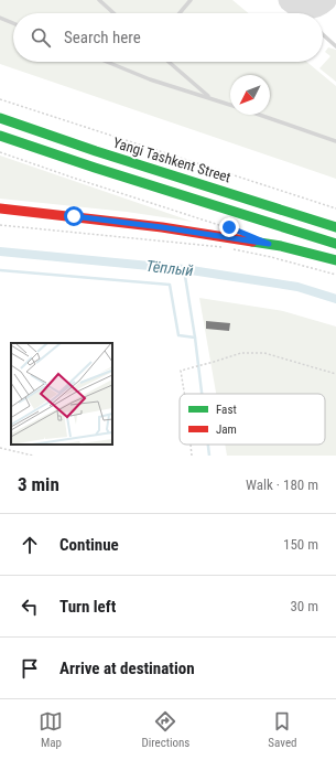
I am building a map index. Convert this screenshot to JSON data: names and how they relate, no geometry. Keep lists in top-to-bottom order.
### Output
{
  "streets": {
    "main road": ["Yangi Tashkent Street"]
  },
  "water": ["Тёплый"],
  "legend": ["Fast", "Jam"],
  "north": "bottom left",
  "page": {
    "search": "Search here",
    "heading": ["3 min", "Walk · 180 m"],
    "list": [
      ["Continue", "150 m"],
      ["Turn left", "30 m"],
      "Arrive at destination"
    ],
    "nav": ["Map", "Directions", "Saved"]
  }
}
